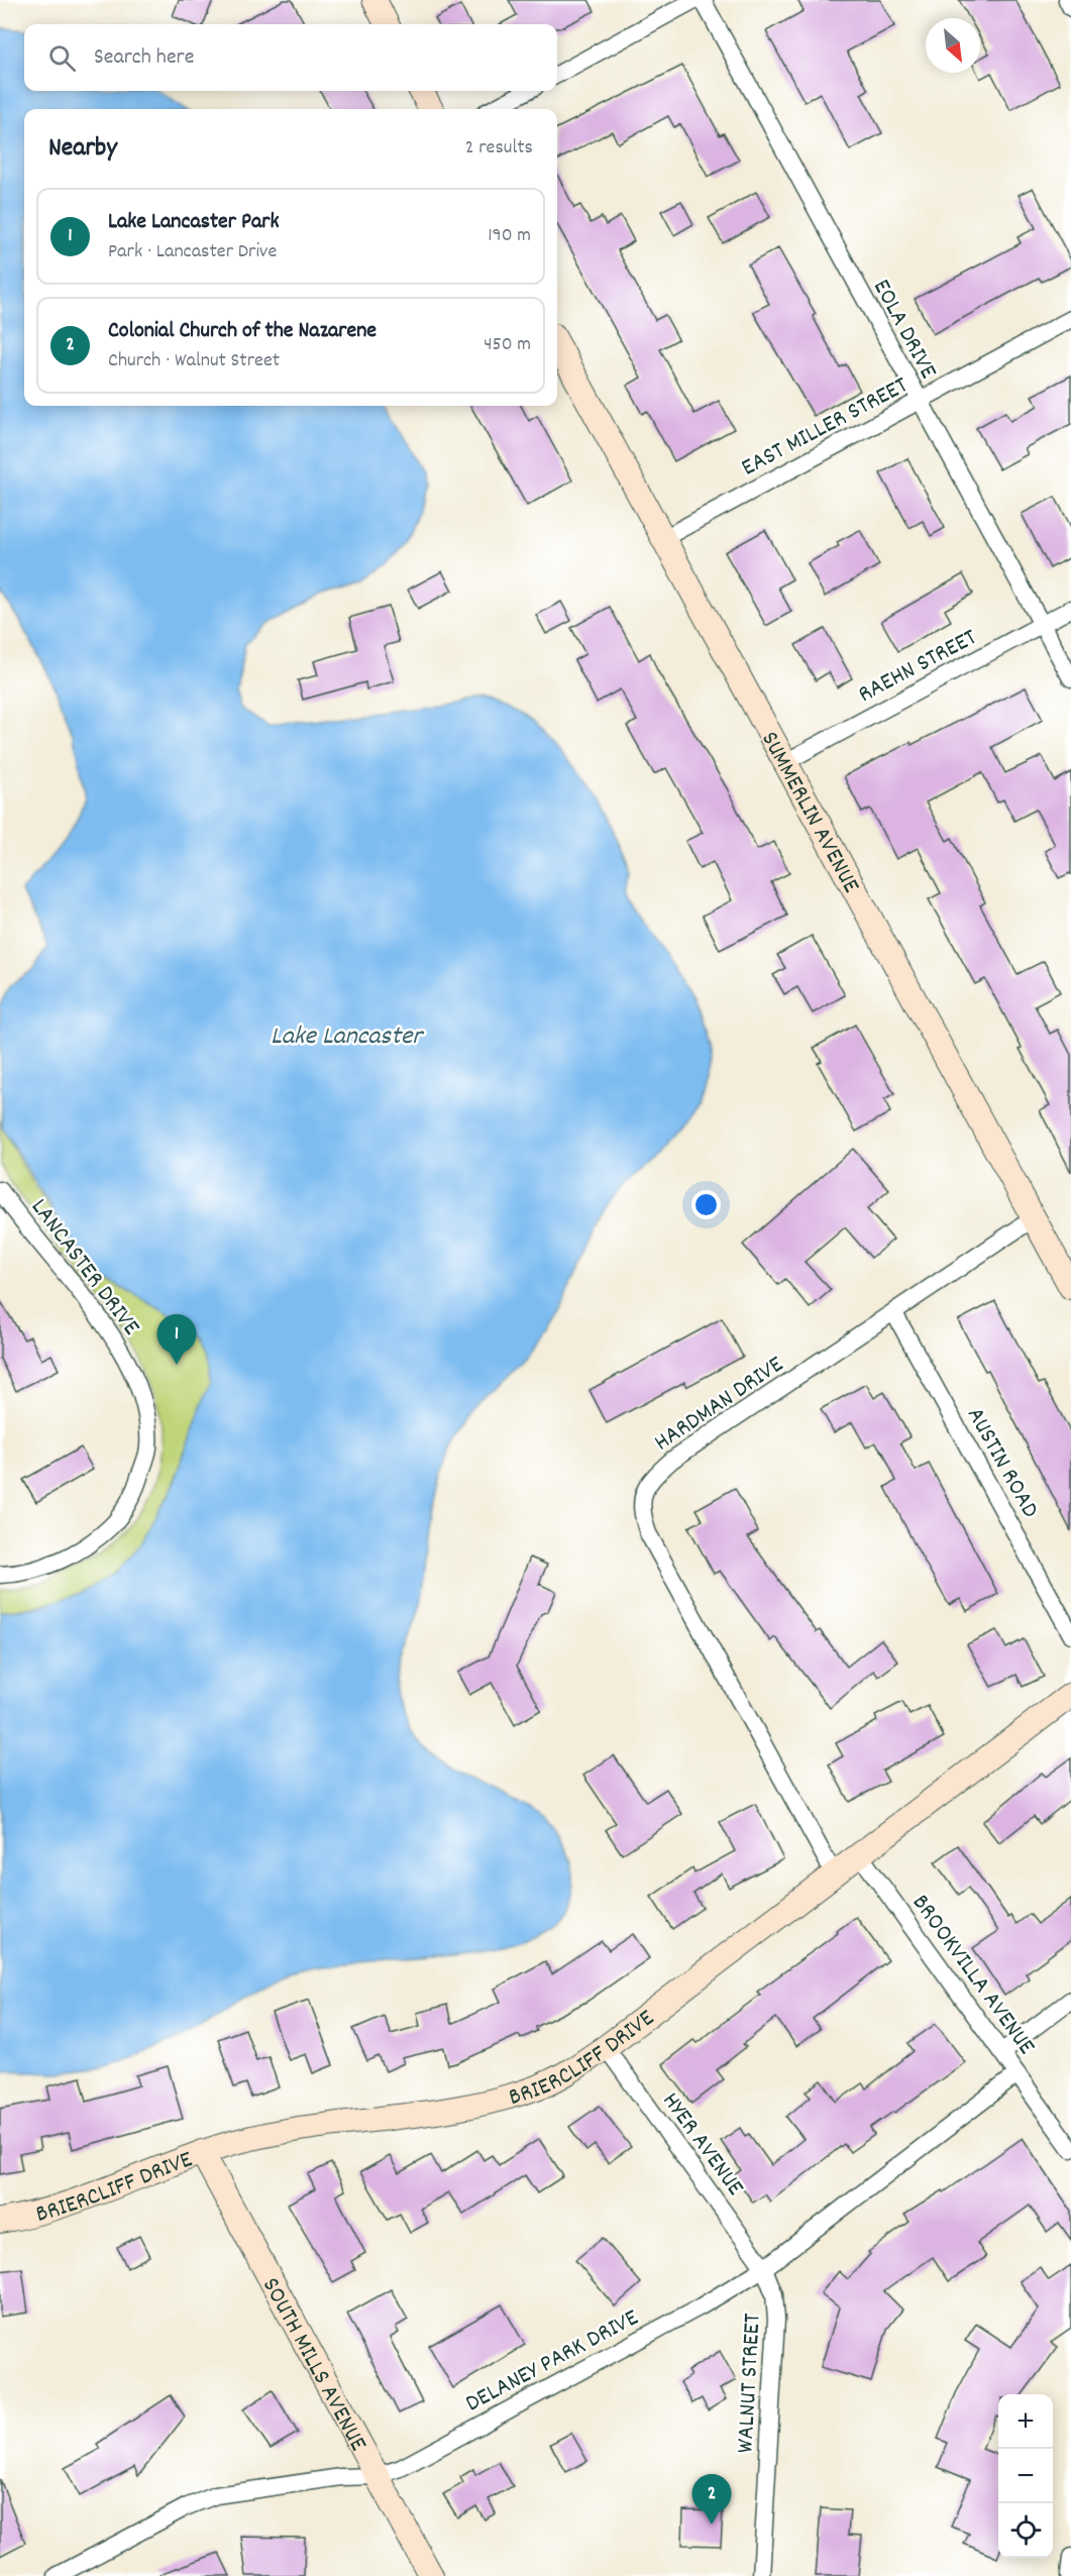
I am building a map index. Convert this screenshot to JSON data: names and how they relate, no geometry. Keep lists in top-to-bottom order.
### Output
{
  "streets": {
    "street": [
      "EOLA DRIVE",
      "EAST MILLER STREET",
      "RAEHN STREET",
      "SUMMERLIN AVENUE",
      "LANCASTER DRIVE",
      "HARDMAN DRIVE",
      "AUSTIN ROAD",
      "BROOKVILLA AVENUE",
      "BRIERCLIFF DRIVE",
      "HYER AVENUE",
      "DELANEY PARK DRIVE",
      "SOUTH MILLS AVENUE",
      "WALNUT STREET"
    ]
  },
  "crossings": [
    ["EOLA DRIVE", "EAST MILLER STREET"],
    ["EOLA DRIVE", "RAEHN STREET"],
    ["EAST MILLER STREET", "SUMMERLIN AVENUE"],
    ["RAEHN STREET", "SUMMERLIN AVENUE"],
    ["SUMMERLIN AVENUE", "HARDMAN DRIVE"],
    ["HARDMAN DRIVE", "AUSTIN ROAD"],
    ["HARDMAN DRIVE", "BRIERCLIFF DRIVE"],
    ["BROOKVILLA AVENUE", "BRIERCLIFF DRIVE"],
    ["BROOKVILLA AVENUE", "DELANEY PARK DRIVE"],
    ["BRIERCLIFF DRIVE", "HYER AVENUE"],
    ["BRIERCLIFF DRIVE", "SOUTH MILLS AVENUE"],
    ["HYER AVENUE", "DELANEY PARK DRIVE"],
    ["HYER AVENUE", "WALNUT STREET"],
    ["DELANEY PARK DRIVE", "SOUTH MILLS AVENUE"],
    ["DELANEY PARK DRIVE", "WALNUT STREET"]
  ],
  "water": ["Lake Lancaster"],
  "north": "bottom right",
  "page": {
    "search": "Search here",
    "heading": ["Nearby", "2 results"],
    "list": [
      {
        "mark": "1",
        "name": "Lake Lancaster Park",
        "note": "Park · Lancaster Drive",
        "value": "190 m"
      },
      {
        "mark": "2",
        "name": "Colonial Church of the Nazarene",
        "note": "Church · Walnut Street",
        "value": "450 m"
      }
    ],
    "pins": ["1", "2"],
    "map_buttons": ["+", "−"]
  }
}
